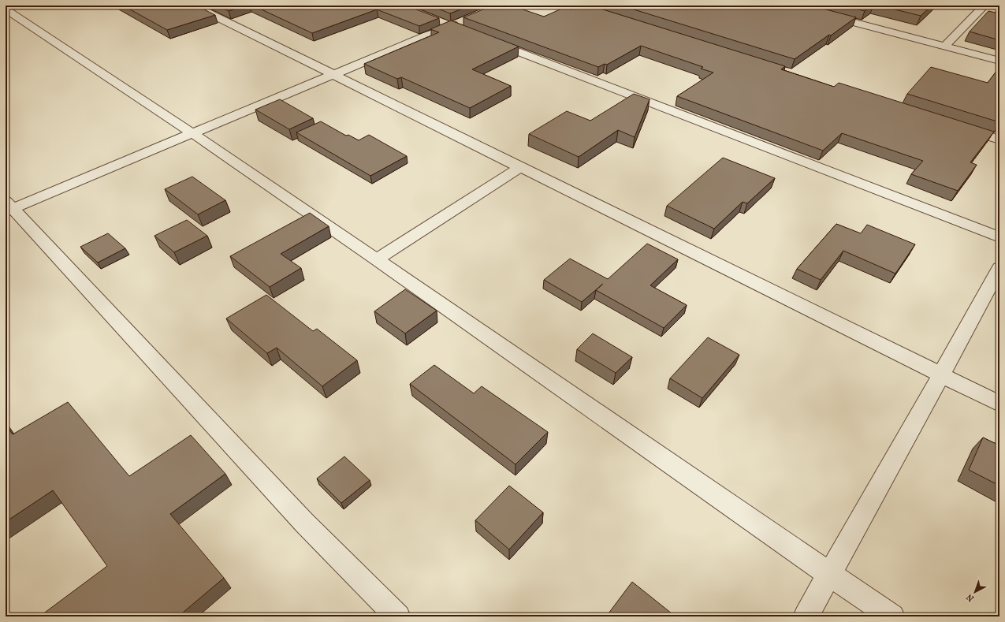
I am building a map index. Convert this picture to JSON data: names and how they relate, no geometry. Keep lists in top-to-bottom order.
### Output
{
  "north": "bottom left"
}
